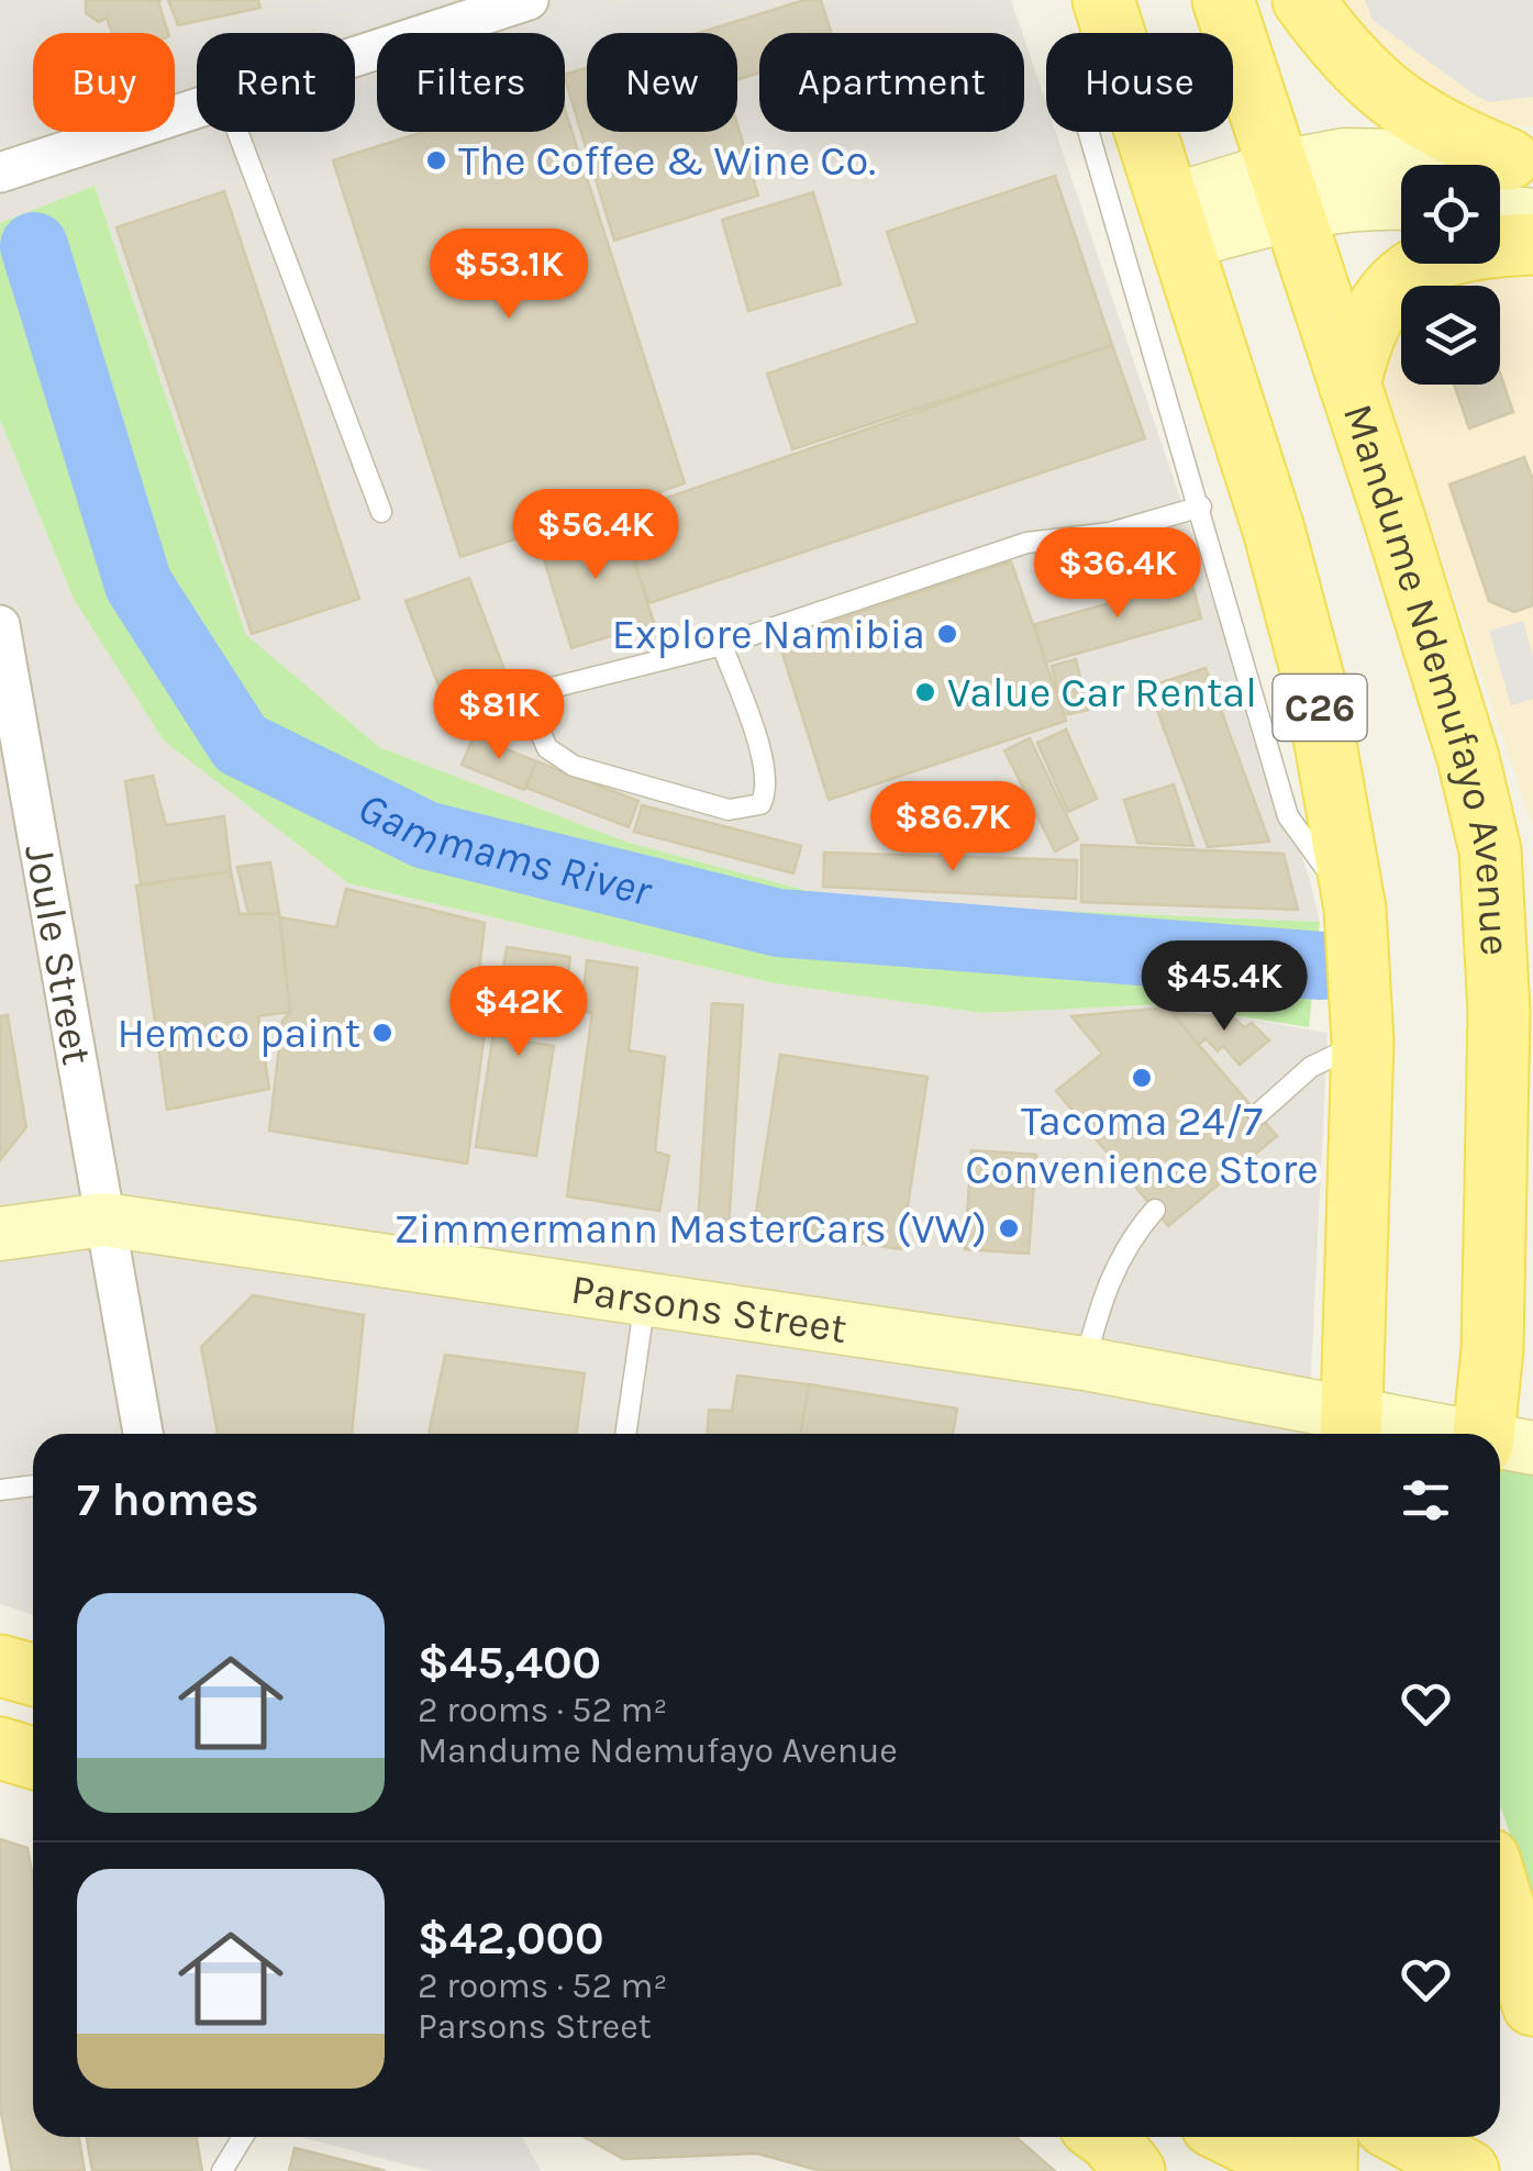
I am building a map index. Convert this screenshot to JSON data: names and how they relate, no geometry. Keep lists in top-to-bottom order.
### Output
{
  "streets": {
    "main road": ["Mandume Ndemufayo Avenue", "C26"],
    "street": ["Joule Street", "Parsons Street"]
  },
  "crossings": [
    ["C26", "Parsons Street"],
    ["Joule Street", "Parsons Street"]
  ],
  "water": ["Gammams River"],
  "places": [
    "The Coffee & Wine Co.",
    "Explore Namibia",
    "Value Car Rental",
    "Hemco paint",
    "Tacoma 24/7 Convenience Store",
    "Zimmermann MasterCars (VW)"
  ],
  "page": {
    "chip": [
      "Buy",
      "Rent",
      "Filters",
      "New",
      "Apartment",
      "House"
    ],
    "price": [
      "$53.1K",
      "$56.4K",
      "$36.4K",
      "$81K",
      "$86.7K",
      "$45.4K",
      "$42K"
    ],
    "heading": "7 homes",
    "list": [
      {
        "name": "$45,400",
        "note": "2 rooms · 52 m² · Mandume Ndemufayo Avenue"
      },
      {
        "name": "$42,000",
        "note": "2 rooms · 52 m² · Parsons Street"
      }
    ]
  }
}
